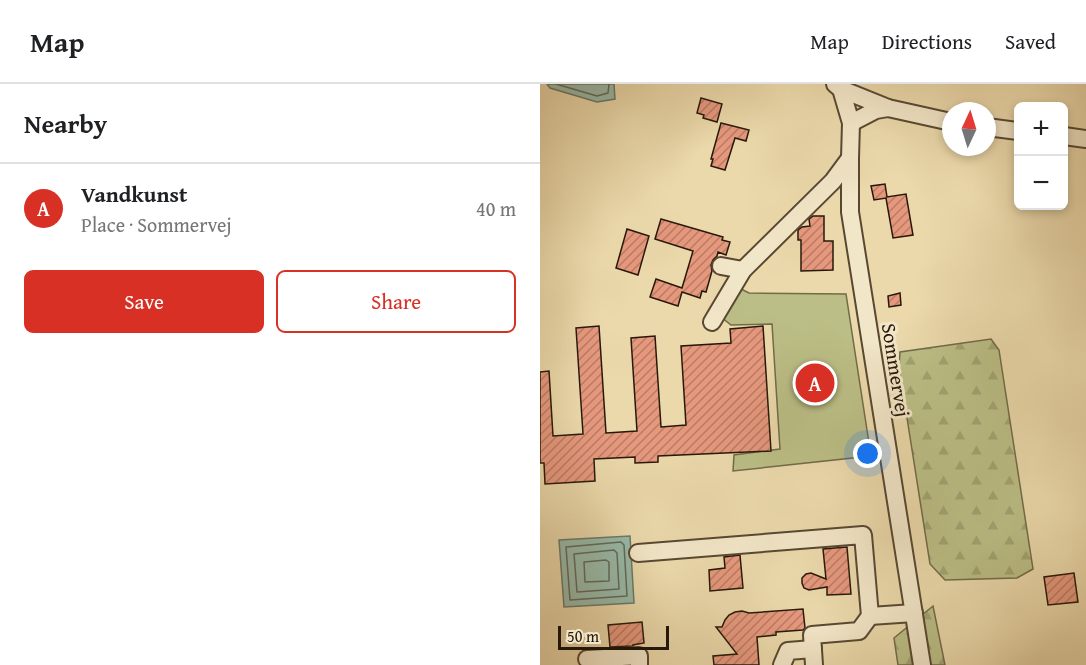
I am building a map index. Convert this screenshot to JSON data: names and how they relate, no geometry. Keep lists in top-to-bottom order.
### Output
{
  "streets": {
    "street": ["Sommervej"]
  },
  "scale_bar": "50 m",
  "north": "top",
  "page": {
    "header": "Map",
    "nav": ["Map", "Directions", "Saved"],
    "heading": "Nearby",
    "map_buttons": ["+", "−"],
    "list": [
      {
        "mark": "A",
        "name": "Vandkunst",
        "note": "Place · Sommervej",
        "value": "40 m"
      }
    ],
    "buttons": ["Save", "Share"],
    "pins": "A",
    "scale": "50 m"
  }
}
